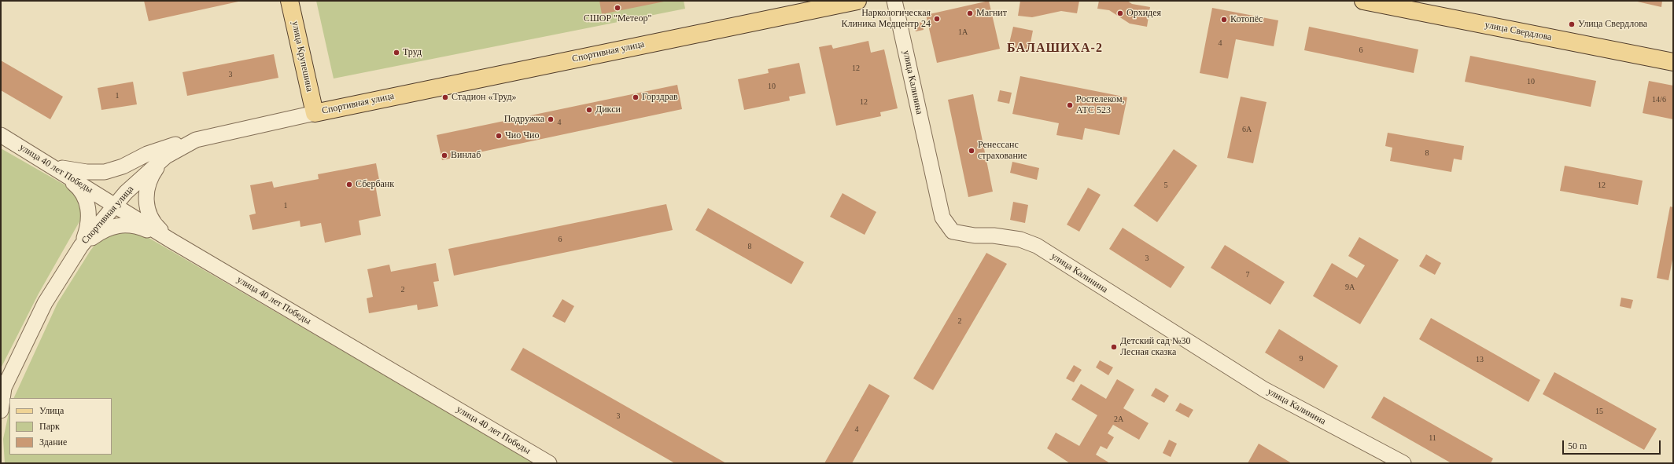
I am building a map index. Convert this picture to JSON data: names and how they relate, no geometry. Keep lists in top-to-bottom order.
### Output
{
  "streets": {
    "main road": ["улица Свердлова", "Спортивная улица", "улица Крупешина"],
    "street": ["улица Калинина", "улица 40 лет Победы"]
  },
  "crossings": [
    ["Спортивная улица", "улица Крупешина"],
    ["Спортивная улица", "улица 40 лет Победы"]
  ],
  "districts": ["БАЛАШИХА-2"],
  "places": [
    "СШОР \"Метеор\"",
    "Магнит",
    "Орхидея",
    "Наркологическая Клиника Медцентр 24",
    "Котопёс",
    "Улица Свердлова",
    "Труд",
    "Стадион «Труд»",
    "Горздрав",
    "Ростелеком, АТС 523",
    "Дикси",
    "Подружка",
    "Чио Чио",
    "Ренессанс страхование",
    "Винлаб",
    "Сбербанк",
    "Детский сад №30 Лесная сказка"
  ],
  "house_numbers": [
    "1А",
    "4",
    "6",
    "12",
    "3",
    "10",
    "10",
    "1",
    "14/6",
    "12",
    "4",
    "6А",
    "8",
    "5",
    "12",
    "1",
    "6",
    "8",
    "3",
    "7",
    "9А",
    "2",
    "2",
    "9",
    "13",
    "15",
    "3",
    "2А",
    "4",
    "11"
  ],
  "legend": ["Улица", "Парк", "Здание"],
  "scale_bar": "50 m"
}
